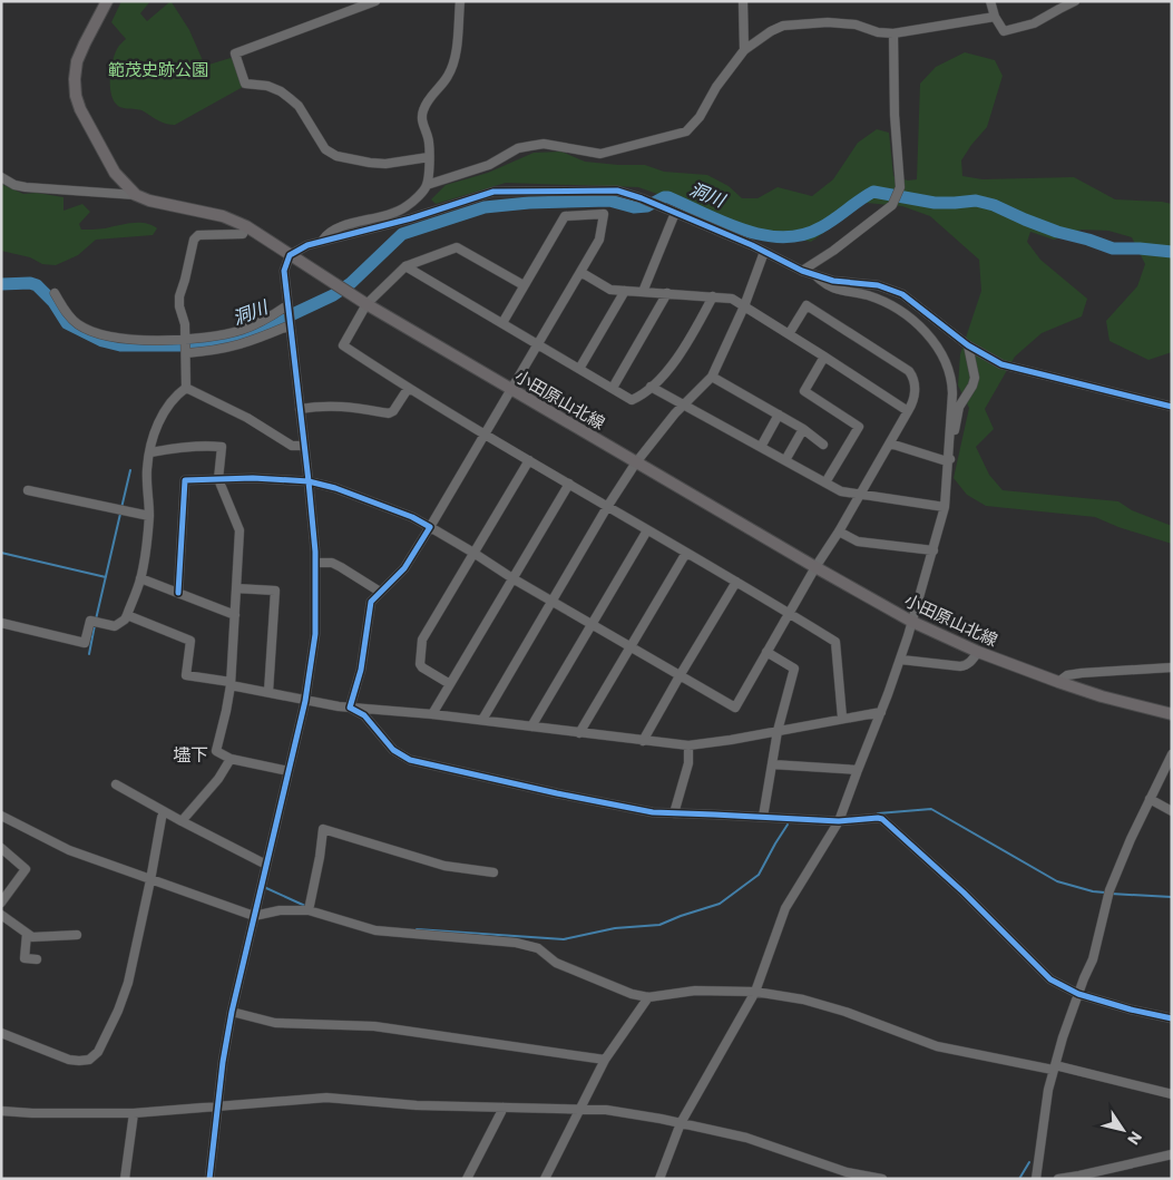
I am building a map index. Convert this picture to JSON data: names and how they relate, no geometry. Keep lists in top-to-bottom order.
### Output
{
  "streets": {
    "main road": ["小田原山北線"]
  },
  "districts": ["壗下"],
  "water": ["洞川"],
  "parks": ["範茂史跡公園"],
  "north": "bottom right"
}
